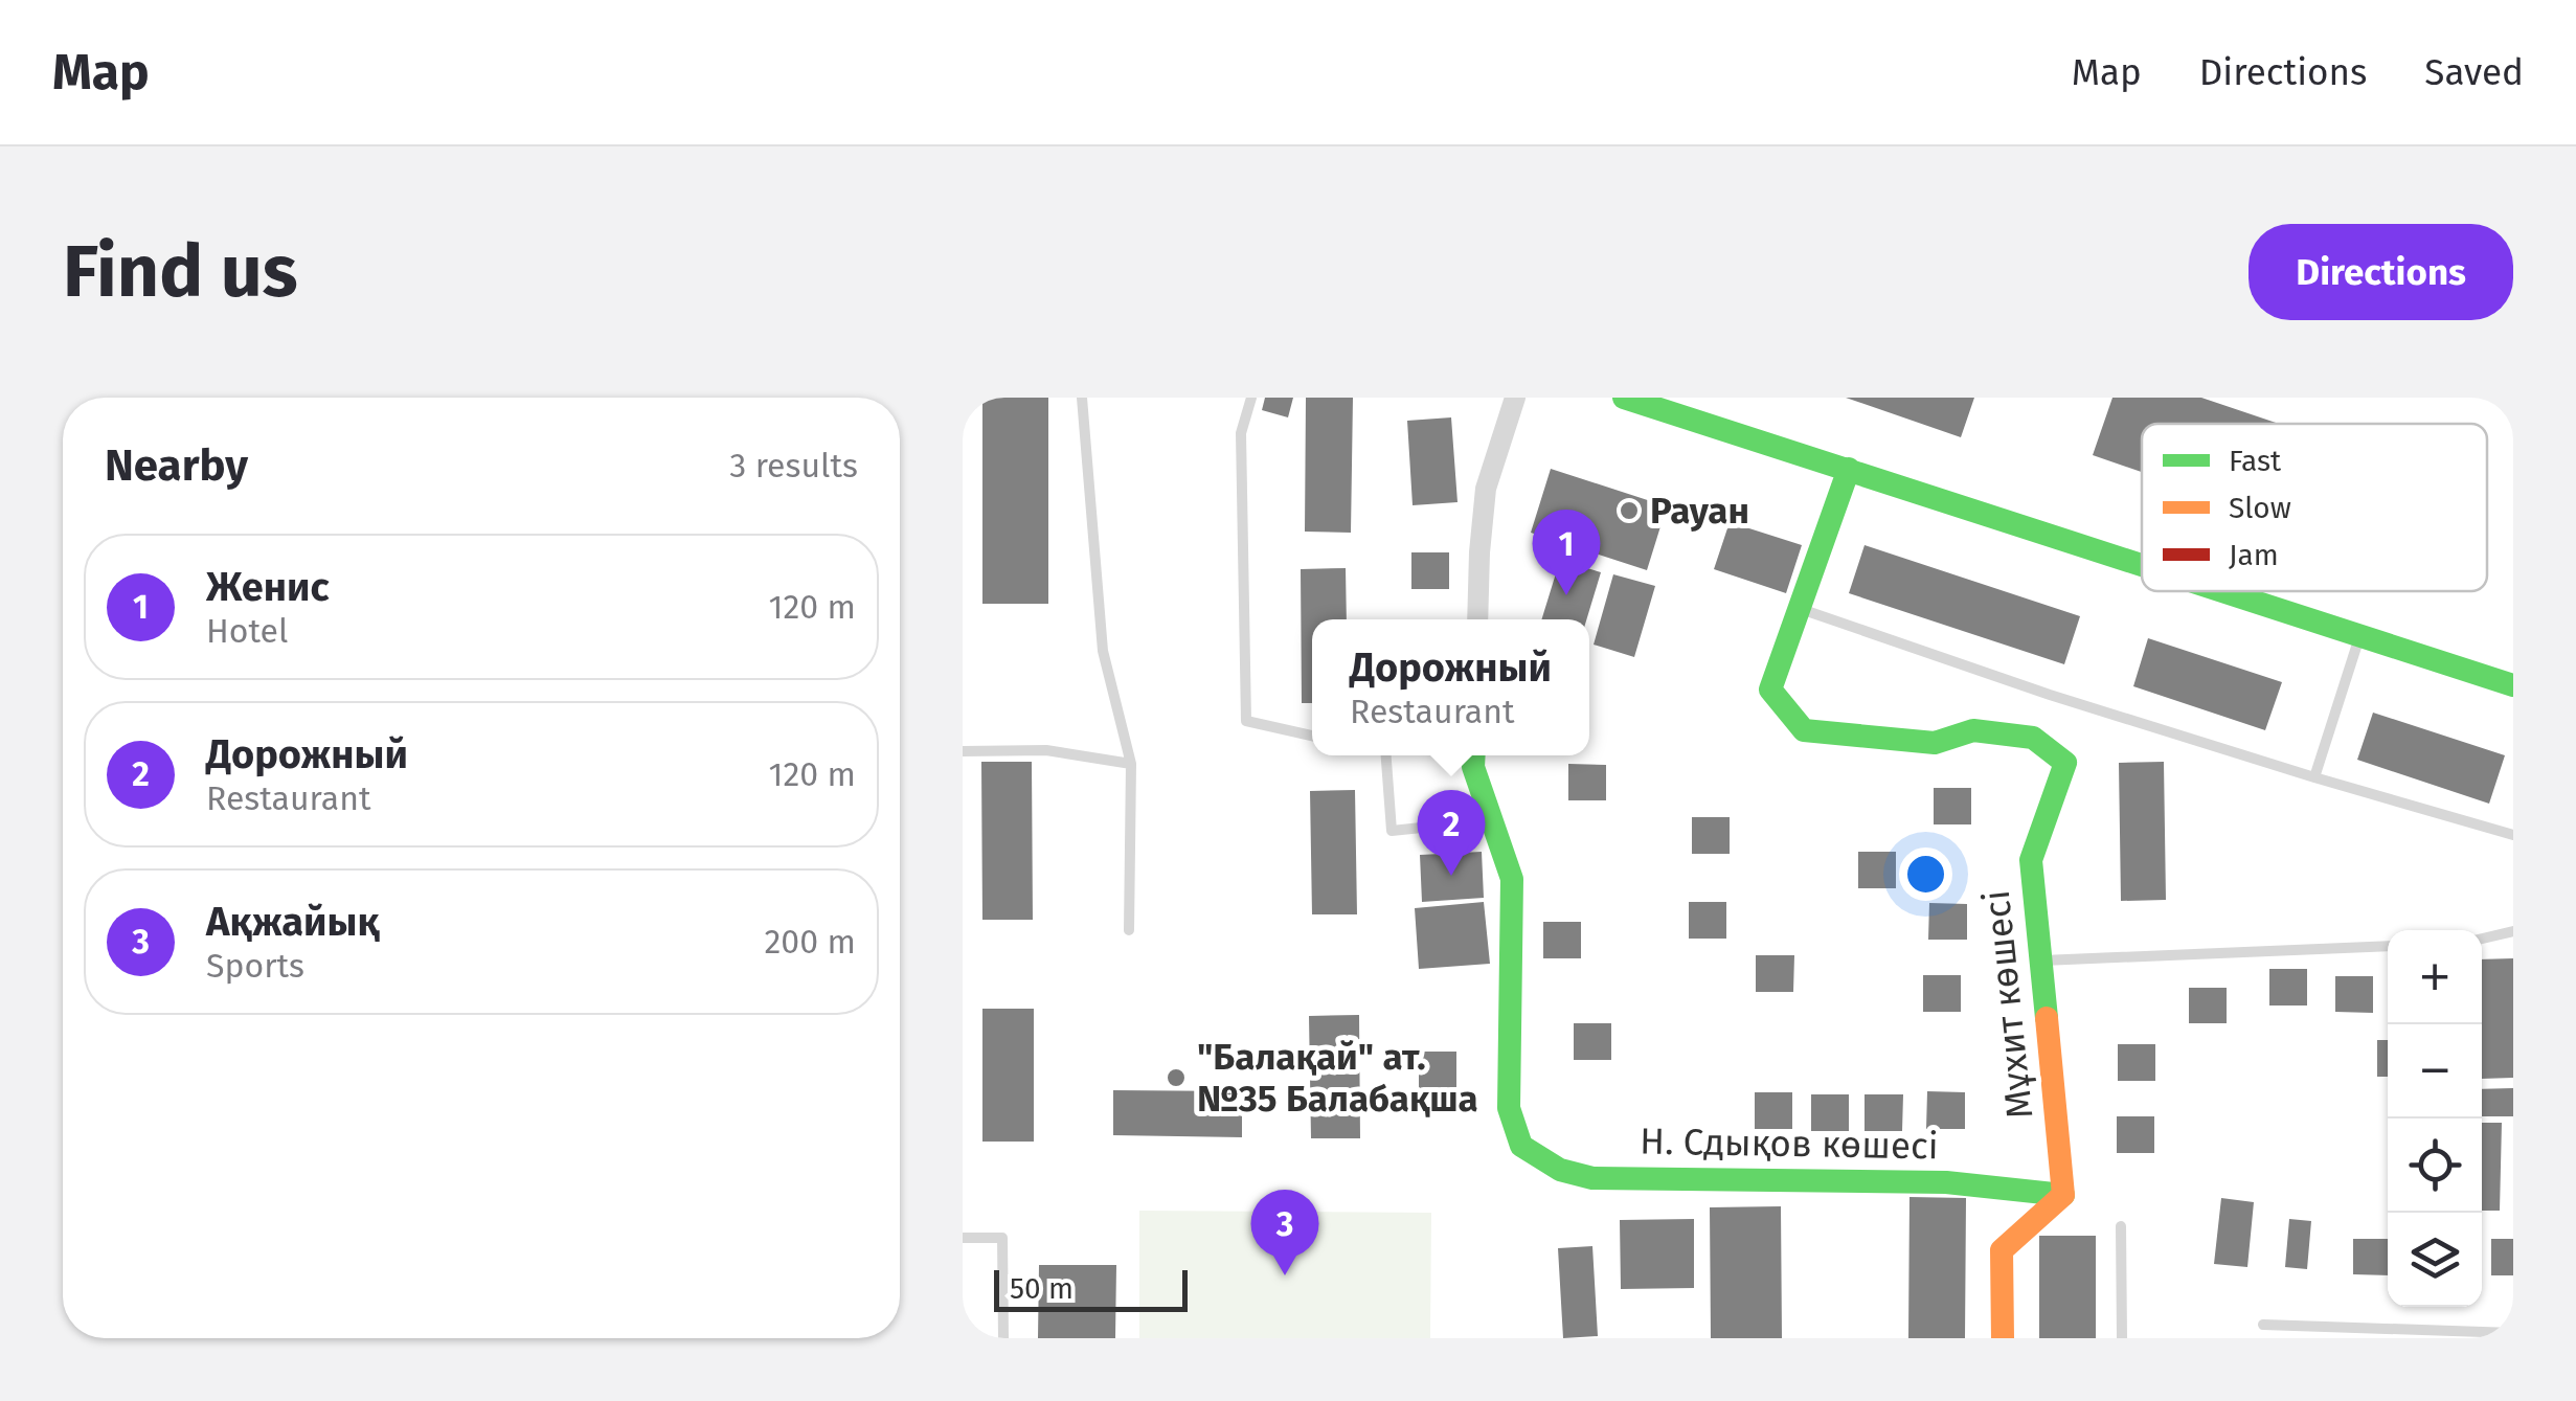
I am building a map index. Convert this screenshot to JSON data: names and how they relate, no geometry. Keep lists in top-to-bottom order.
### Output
{
  "streets": {
    "street": ["Мұхит көшесі", "Н. Сдықов көшесі"]
  },
  "crossings": [
    ["Мұхит көшесі", "Н. Сдықов көшесі"]
  ],
  "places": ["Рауан", "\"Балақай\" ат. №35 Балабақша"],
  "legend": ["Fast", "Slow", "Jam"],
  "scale_bar": "50 m",
  "page": {
    "header": "Map",
    "nav": ["Map", "Directions", "Saved"],
    "buttons": "Directions",
    "title": "Find us",
    "heading": ["Nearby", "3 results"],
    "pins": ["1", "2", "3"],
    "list": [
      {
        "mark": "1",
        "name": "Женис",
        "note": "Hotel",
        "value": "120 m"
      },
      {
        "mark": "2",
        "name": "Дорожный",
        "note": "Restaurant",
        "value": "120 m"
      },
      {
        "mark": "3",
        "name": "Ақжайық",
        "note": "Sports",
        "value": "200 m"
      }
    ],
    "popup": ["Дорожный", "Restaurant"],
    "map_buttons": ["+", "−"],
    "scale": "50 m"
  }
}
